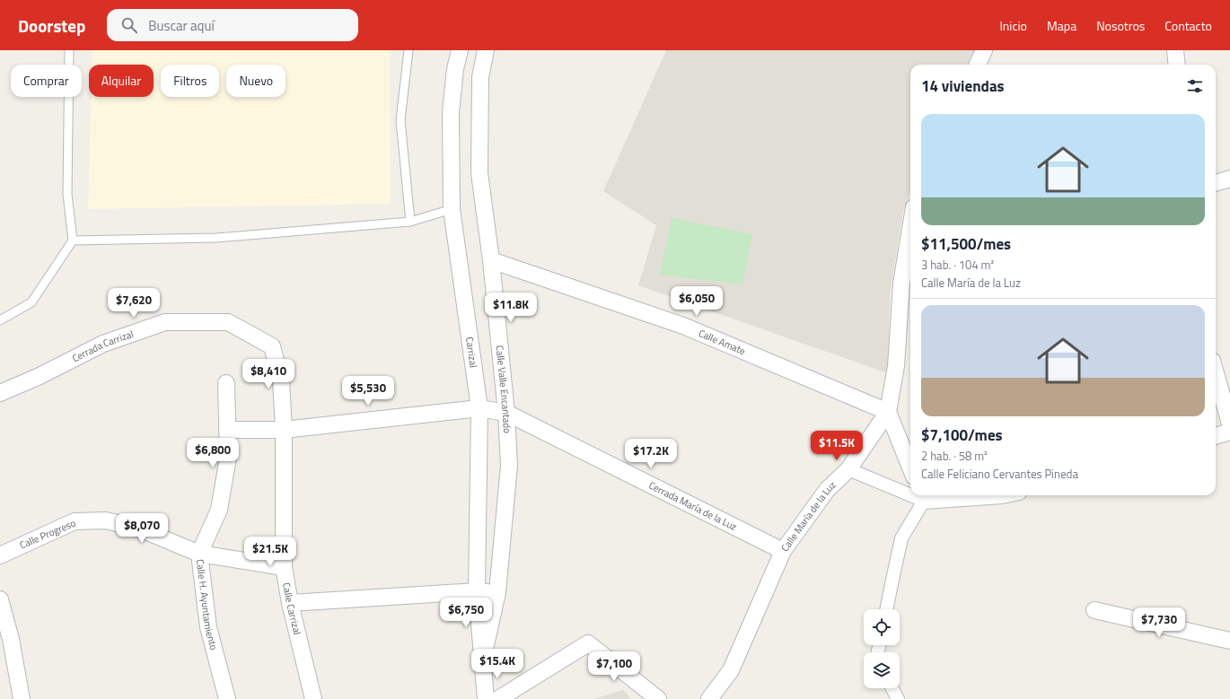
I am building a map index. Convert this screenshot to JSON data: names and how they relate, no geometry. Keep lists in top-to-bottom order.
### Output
{
  "streets": {
    "street": [
      "Calle Amate",
      "Cerrada Carrizal",
      "Carrizal",
      "Calle Valle Encantado",
      "Cerrada María de la Luz",
      "Calle María de la Luz",
      "Calle Progreso",
      "Calle H. Ayuntamiento",
      "Calle Carrizal"
    ]
  },
  "crossings": [
    ["Calle Amate", "Calle Valle Encantado"],
    ["Calle Amate", "Calle María de la Luz"],
    ["Cerrada Carrizal", "Calle Carrizal"],
    ["Carrizal", "Calle Valle Encantado"],
    ["Calle Valle Encantado", "Cerrada María de la Luz"],
    ["Cerrada María de la Luz", "Calle María de la Luz"],
    ["Calle Progreso", "Calle H. Ayuntamiento"],
    ["Calle Progreso", "Calle Carrizal"]
  ],
  "page": {
    "header": "Doorstep",
    "search": "Buscar aquí",
    "nav": [
      "Inicio",
      "Mapa",
      "Nosotros",
      "Contacto"
    ],
    "chip": [
      "Comprar",
      "Alquilar",
      "Filtros",
      "Nuevo"
    ],
    "heading": "14 viviendas",
    "list": [
      {
        "name": "$11,500/mes",
        "note": "3 hab. · 104 m² · Calle María de la Luz"
      },
      {
        "name": "$7,100/mes",
        "note": "2 hab. · 58 m² · Calle Feliciano Cervantes Pineda"
      }
    ],
    "price": [
      "$6,050",
      "$7,620",
      "$11.8K",
      "$8,410",
      "$5,530",
      "$11.5K",
      "$6,800",
      "$17.2K",
      "$8,070",
      "$21.5K",
      "$6,750",
      "$7,730",
      "$15.4K",
      "$7,100"
    ]
  }
}
